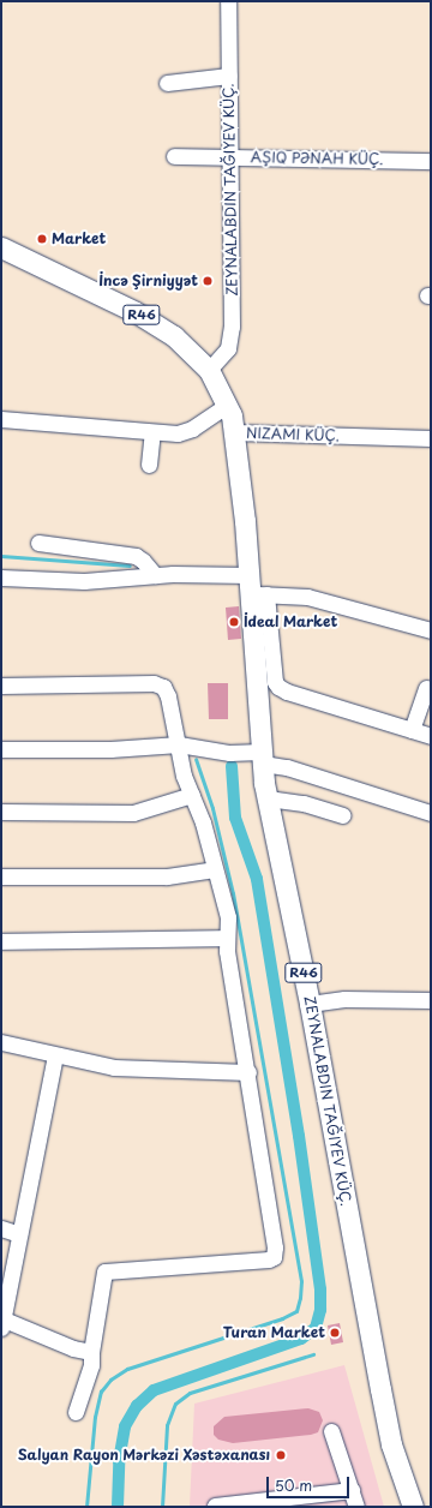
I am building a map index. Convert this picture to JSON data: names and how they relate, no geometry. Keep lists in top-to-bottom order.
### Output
{
  "streets": {
    "main road": ["R46", "NIZAMI KÜÇ."]
  },
  "crossings": [
    ["R46", "NIZAMI KÜÇ."]
  ],
  "places": [
    "Market",
    "İncə Şirniyyət",
    "İdeal Market",
    "Turan Market",
    "Salyan Rayon Mərkəzi Xəstəxanası"
  ],
  "scale_bar": "50 m"
}
